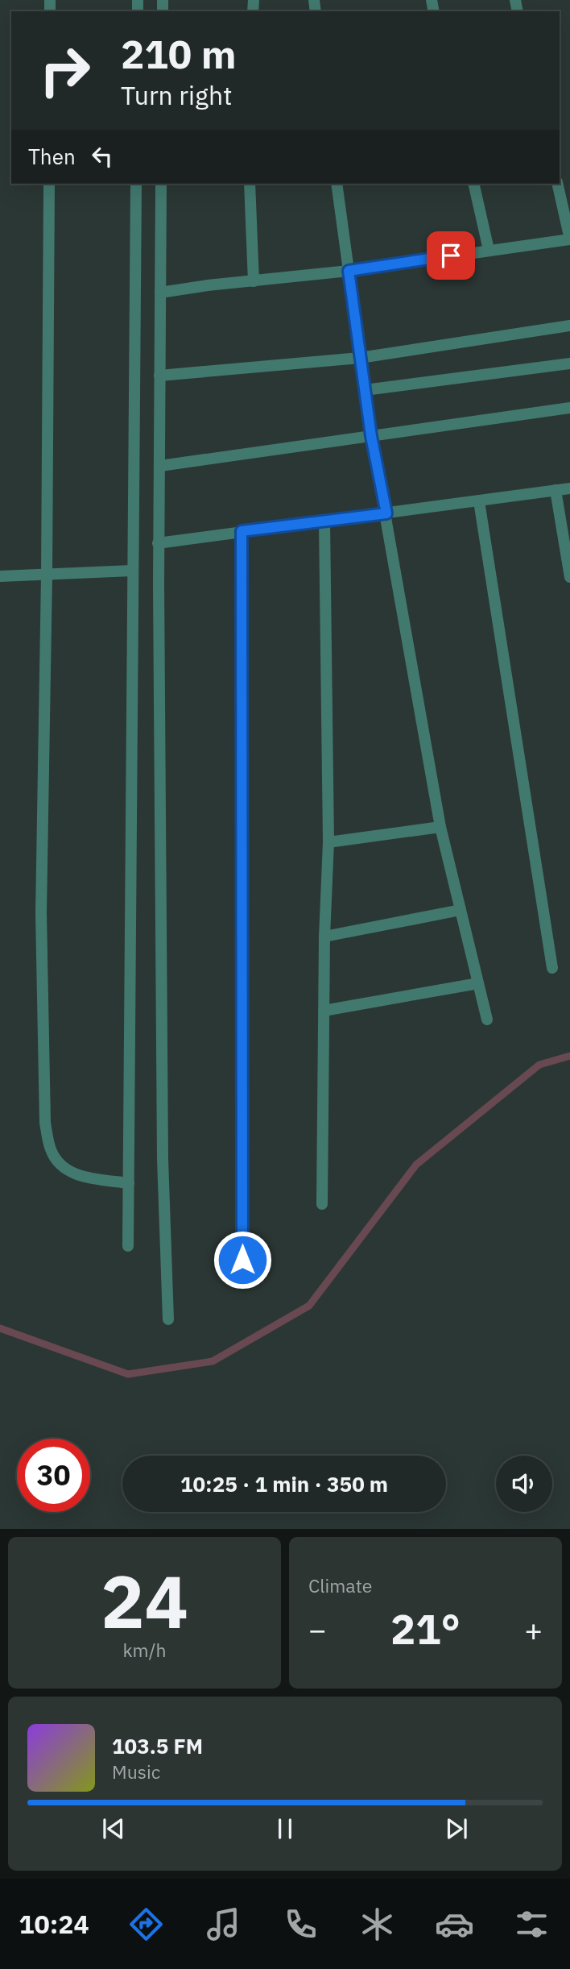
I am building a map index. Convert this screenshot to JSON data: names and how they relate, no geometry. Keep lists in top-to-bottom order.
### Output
{
  "page": {
    "turn": ["210 m", "Turn right"],
    "then": "Then",
    "limit": "30",
    "trip": "10:25 · 1 min · 350 m",
    "tile": [
      ["24", "km/h"],
      "Climate"
    ],
    "heat": ["−", "21°", "+"],
    "song": ["103.5 FM", "Music"],
    "tabs": "10:24"
  }
}
